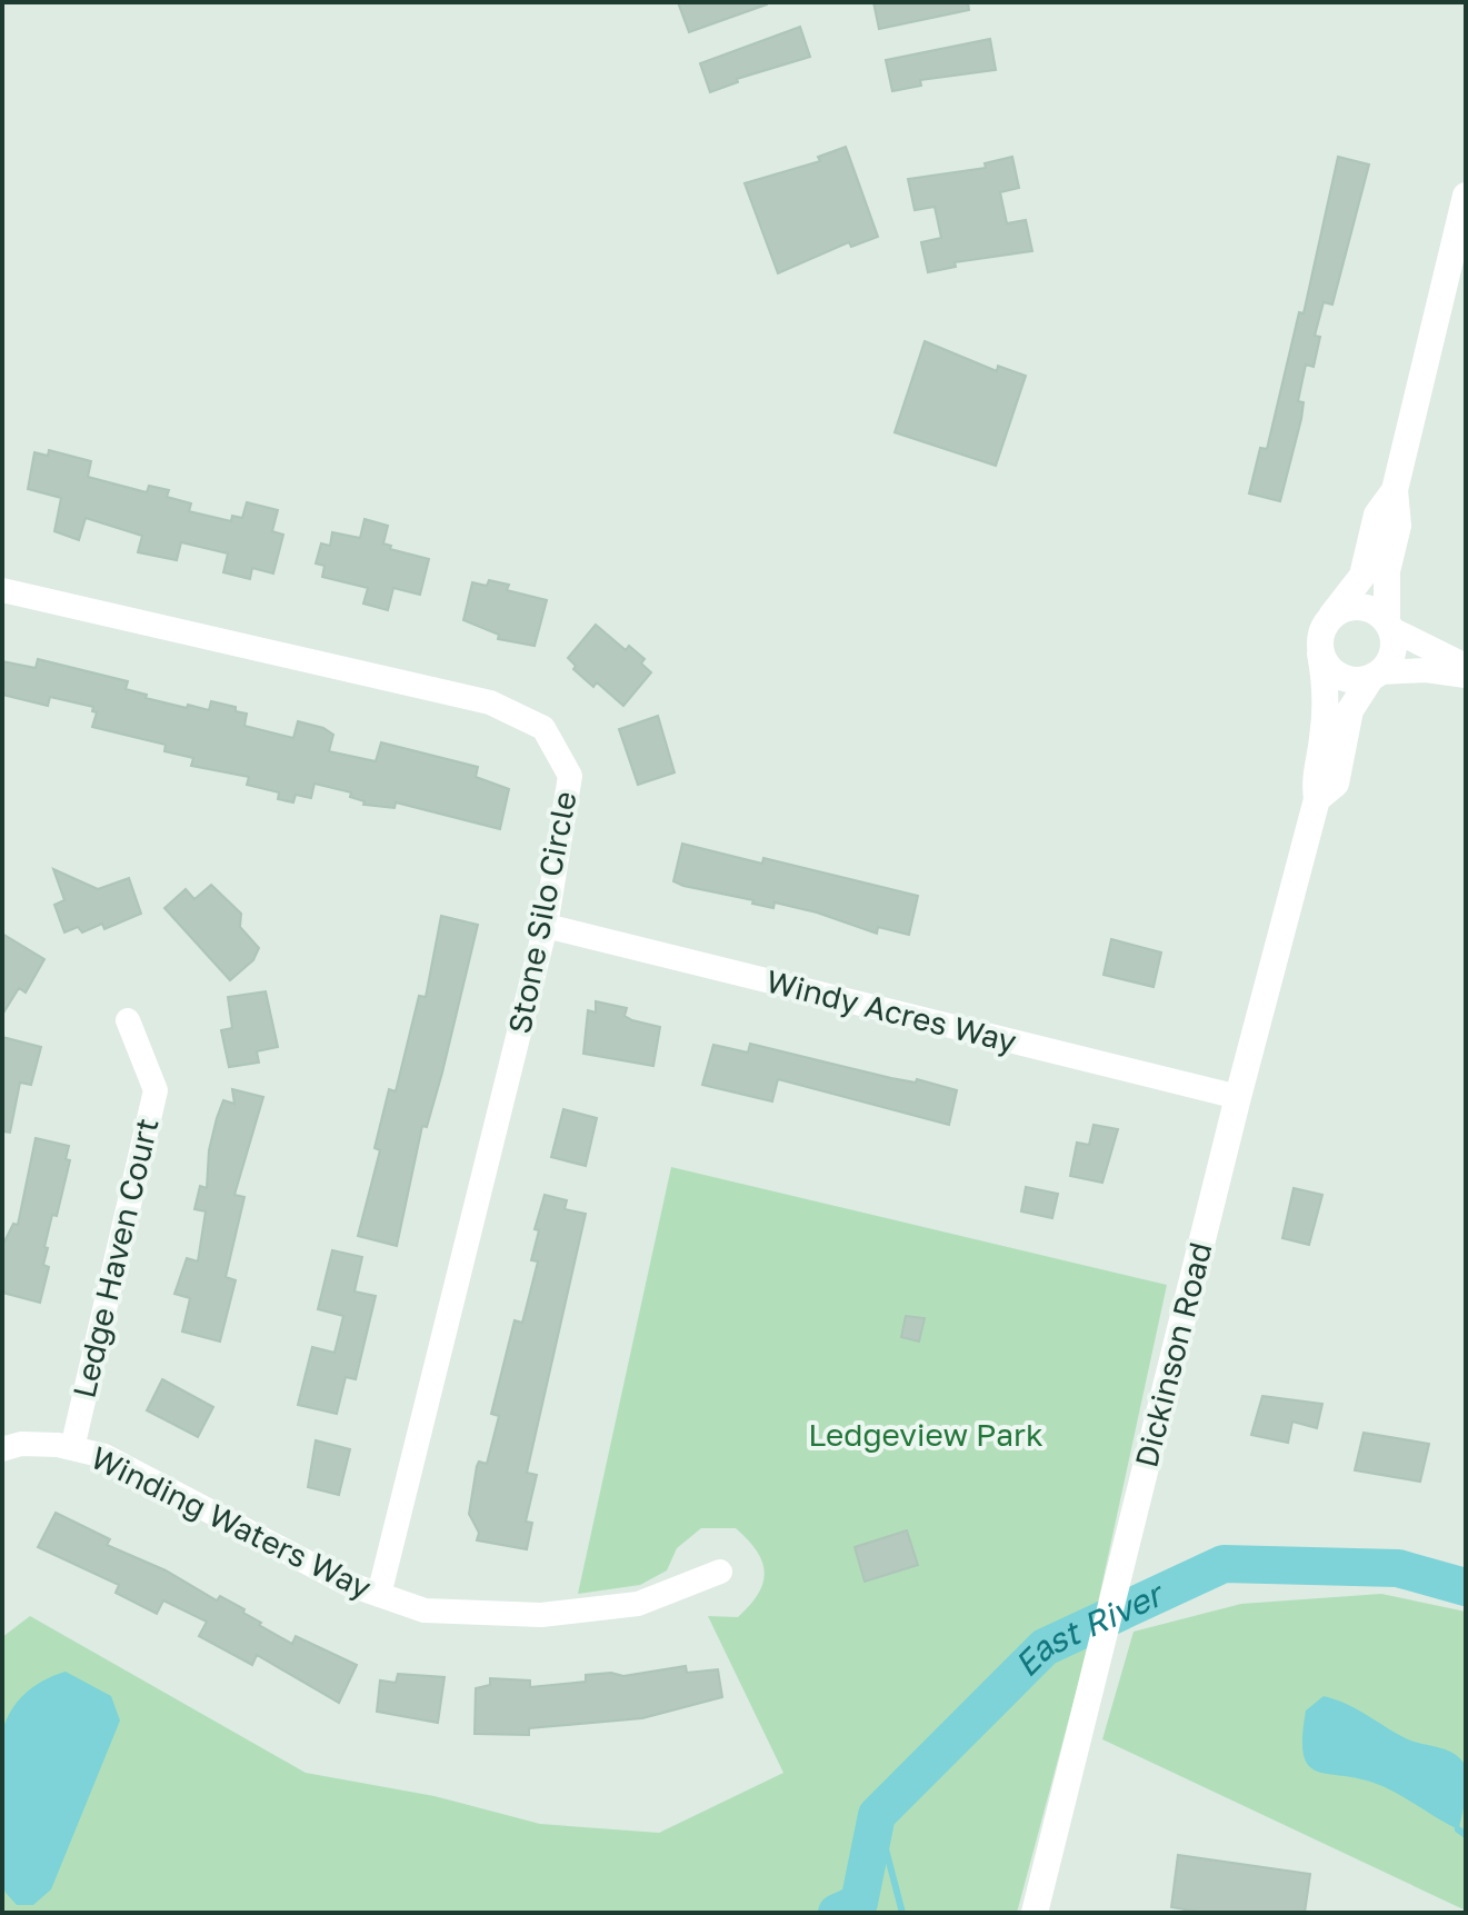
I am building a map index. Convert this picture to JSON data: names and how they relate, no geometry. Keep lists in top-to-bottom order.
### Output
{
  "streets": {
    "street": [
      "Stone Silo Circle",
      "Windy Acres Way",
      "Ledge Haven Court",
      "Dickinson Road",
      "Winding Waters Way"
    ]
  },
  "crossings": [
    ["Stone Silo Circle", "Windy Acres Way"],
    ["Stone Silo Circle", "Winding Waters Way"],
    ["Windy Acres Way", "Dickinson Road"],
    ["Ledge Haven Court", "Winding Waters Way"]
  ],
  "water": ["East River"],
  "parks": ["Ledgeview Park"]
}
